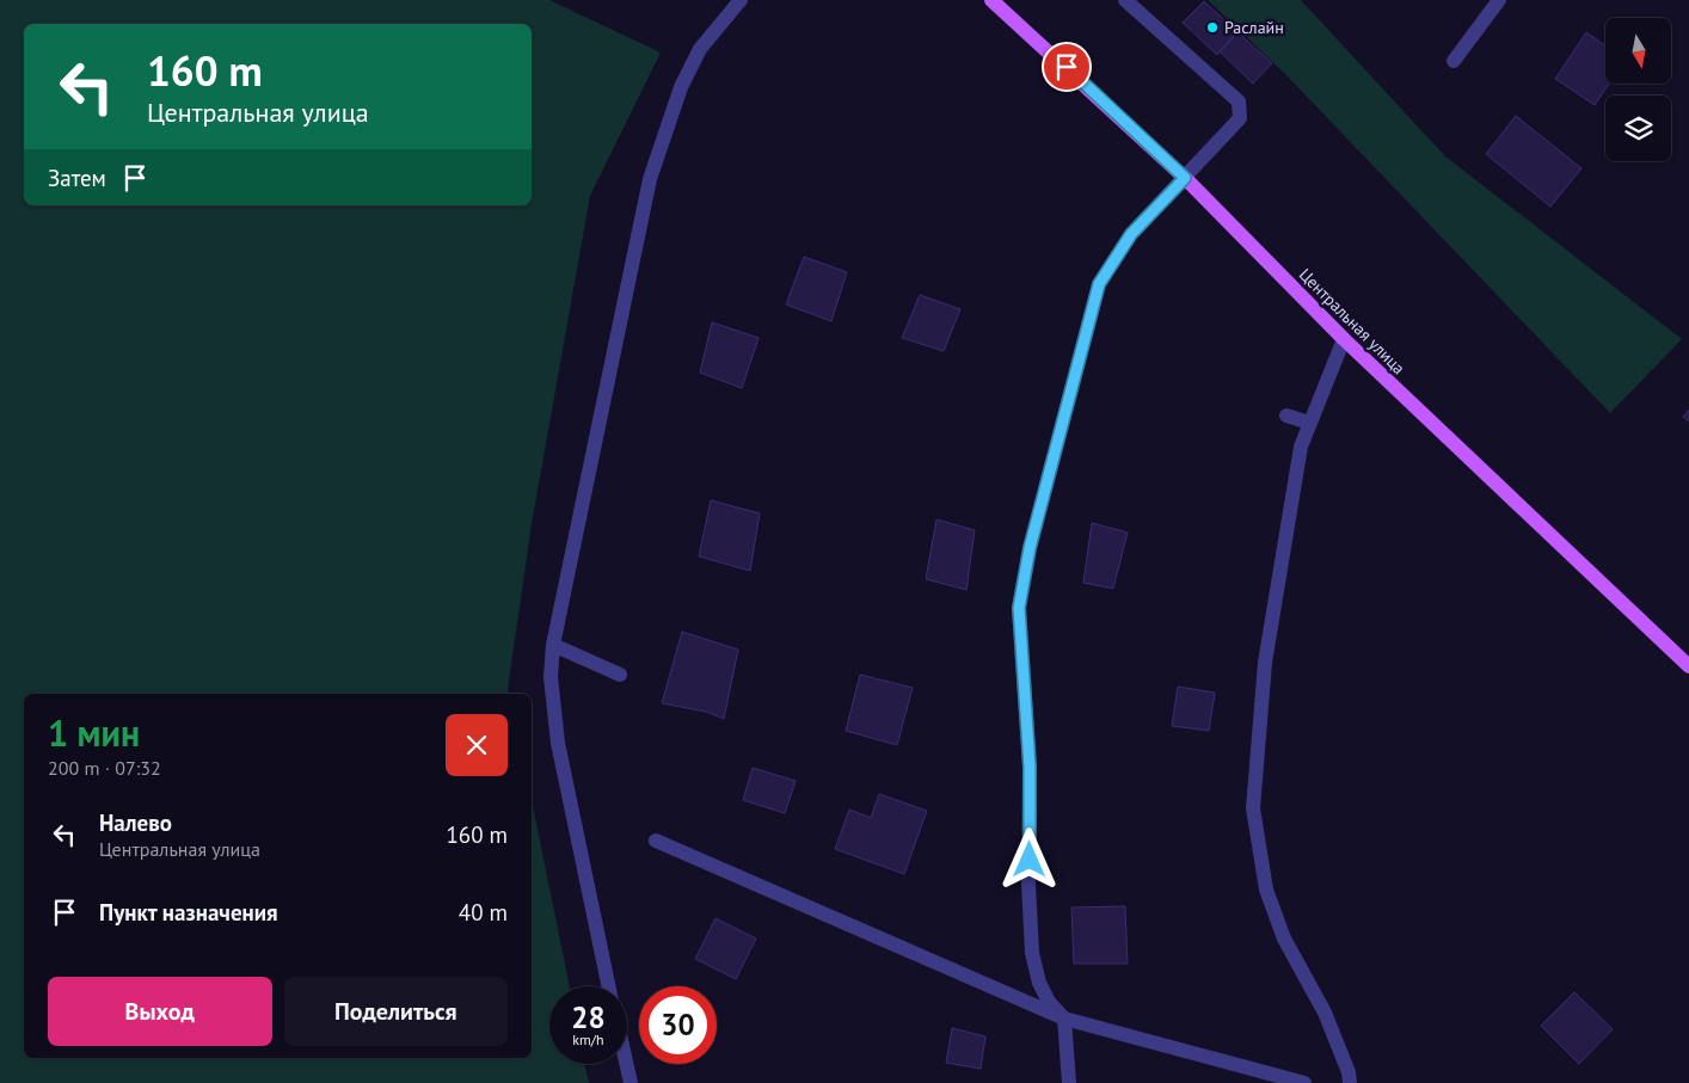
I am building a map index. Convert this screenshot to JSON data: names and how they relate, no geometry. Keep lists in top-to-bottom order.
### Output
{
  "streets": {
    "main road": ["Центральная улица"]
  },
  "places": ["Раслайн"],
  "north": "bottom",
  "page": {
    "turn": ["160 m", "Центральная улица"],
    "then": "Затем",
    "heading": ["1 мин", "200 m · 07:32"],
    "list": [
      {
        "name": "Налево",
        "note": "Центральная улица",
        "value": "160 m"
      },
      {
        "name": "Пункт назначения",
        "value": "40 m"
      }
    ],
    "buttons": ["Выход", "Поделиться"],
    "speed": "28 km/h",
    "limit": "30"
  }
}
